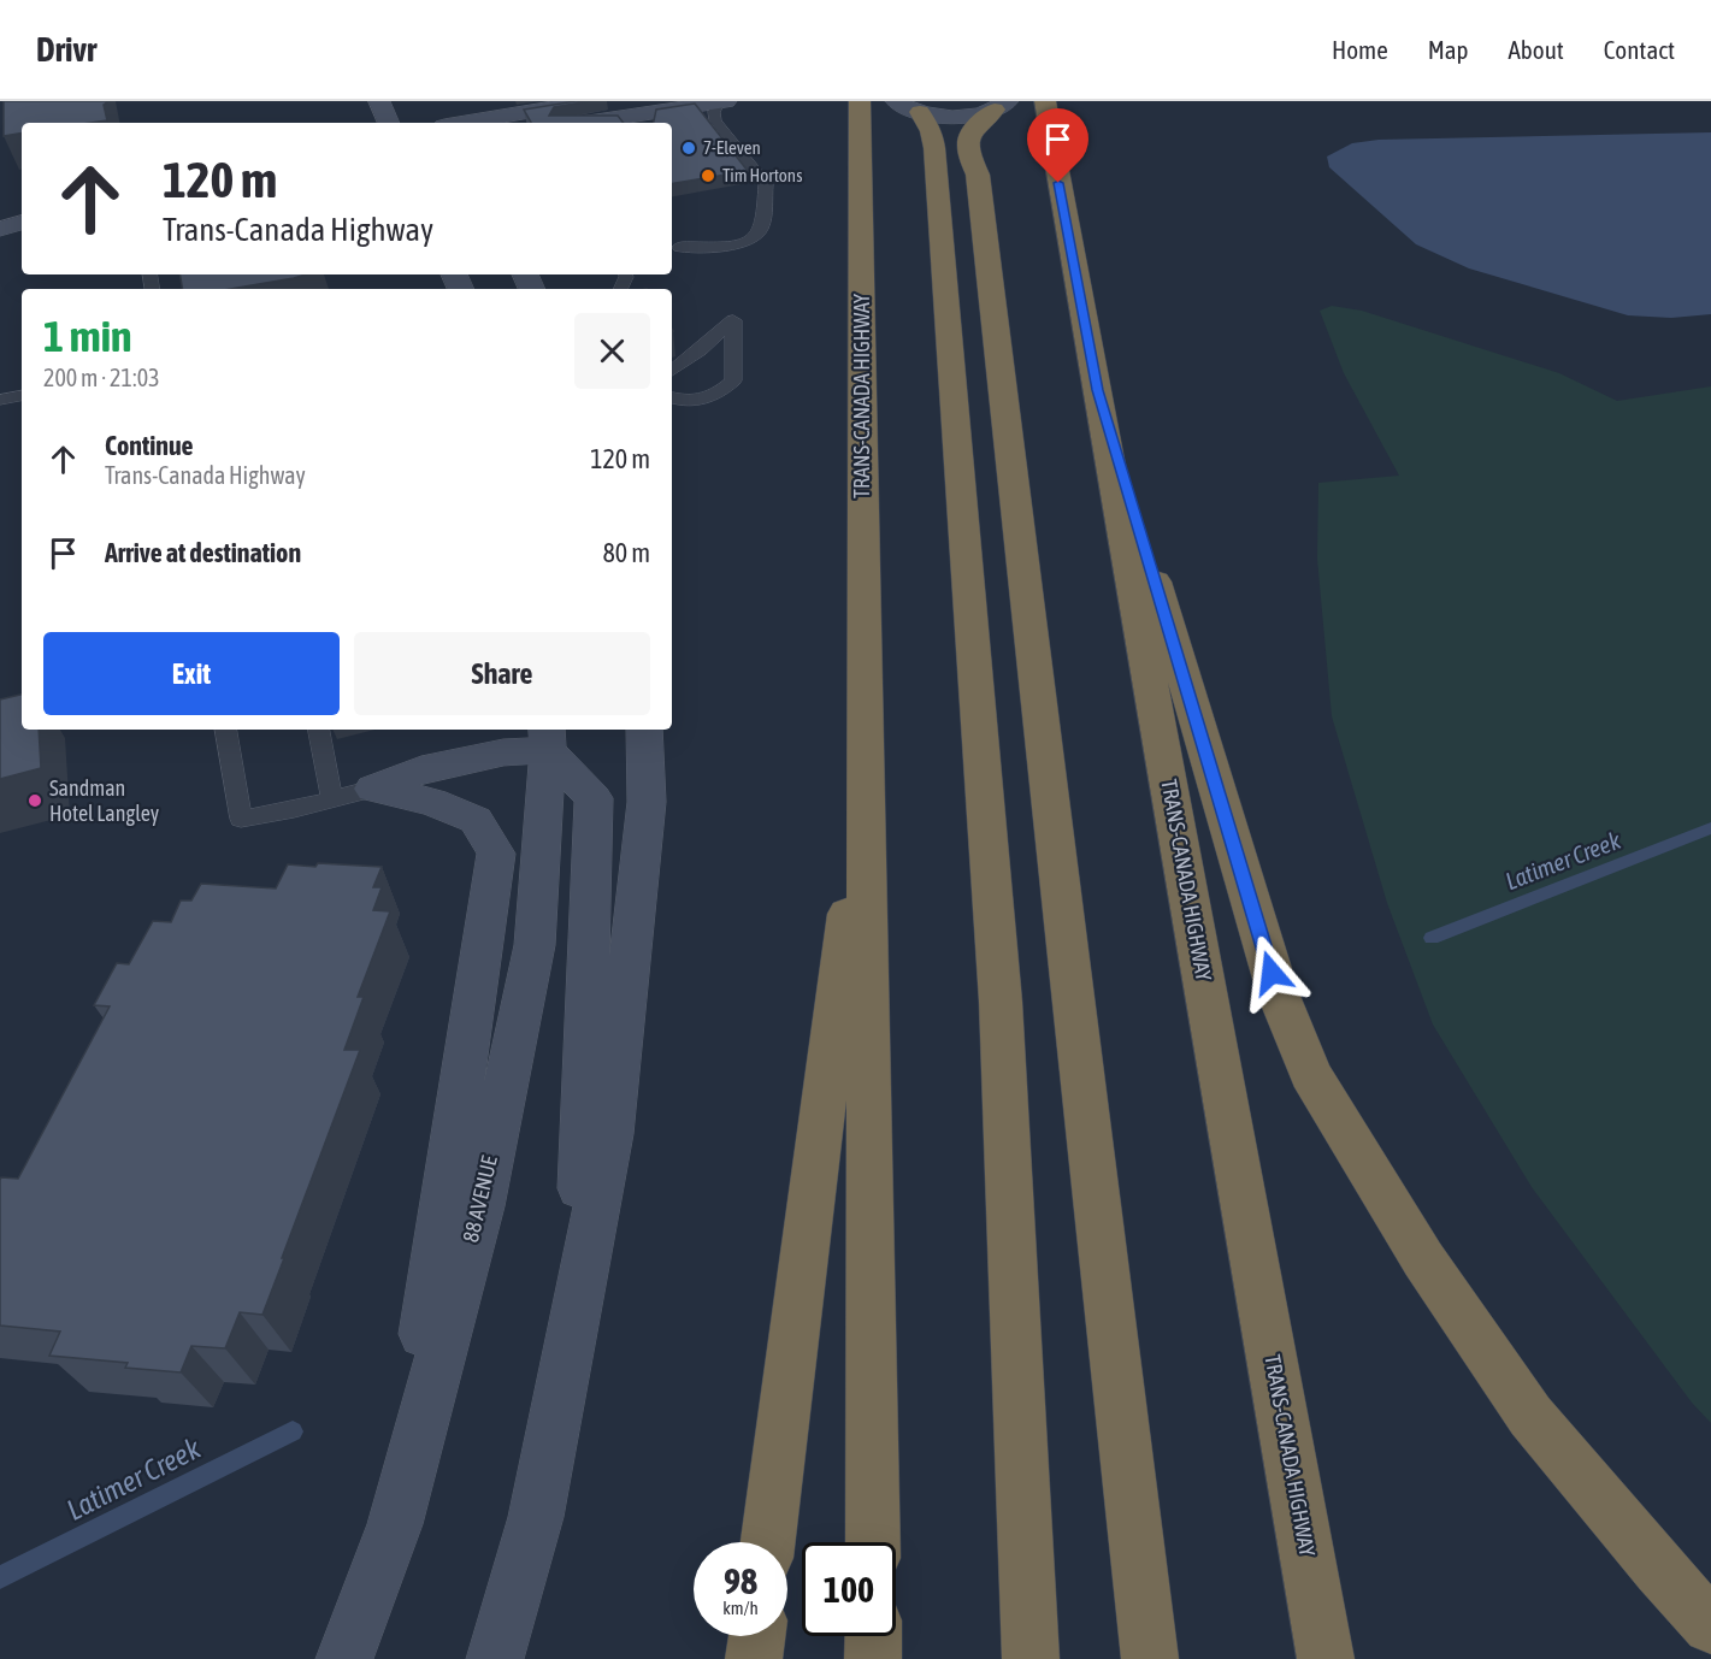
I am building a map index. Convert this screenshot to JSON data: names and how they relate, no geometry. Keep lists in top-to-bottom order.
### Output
{
  "streets": {
    "highway": ["TRANS-CANADA HIGHWAY"],
    "main road": ["88 AVENUE"]
  },
  "water": ["Latimer Creek"],
  "places": ["7-Eleven", "Tim Hortons", "Sandman Hotel Langley"],
  "page": {
    "header": "Drivr",
    "nav": [
      "Home",
      "Map",
      "About",
      "Contact"
    ],
    "turn": ["120 m", "Trans-Canada Highway"],
    "heading": ["1 min", "200 m · 21:03"],
    "list": [
      {
        "name": "Continue",
        "note": "Trans-Canada Highway",
        "value": "120 m"
      },
      {
        "name": "Arrive at destination",
        "value": "80 m"
      }
    ],
    "buttons": ["Exit", "Share"],
    "speed": "98 km/h",
    "limit": "100"
  }
}
